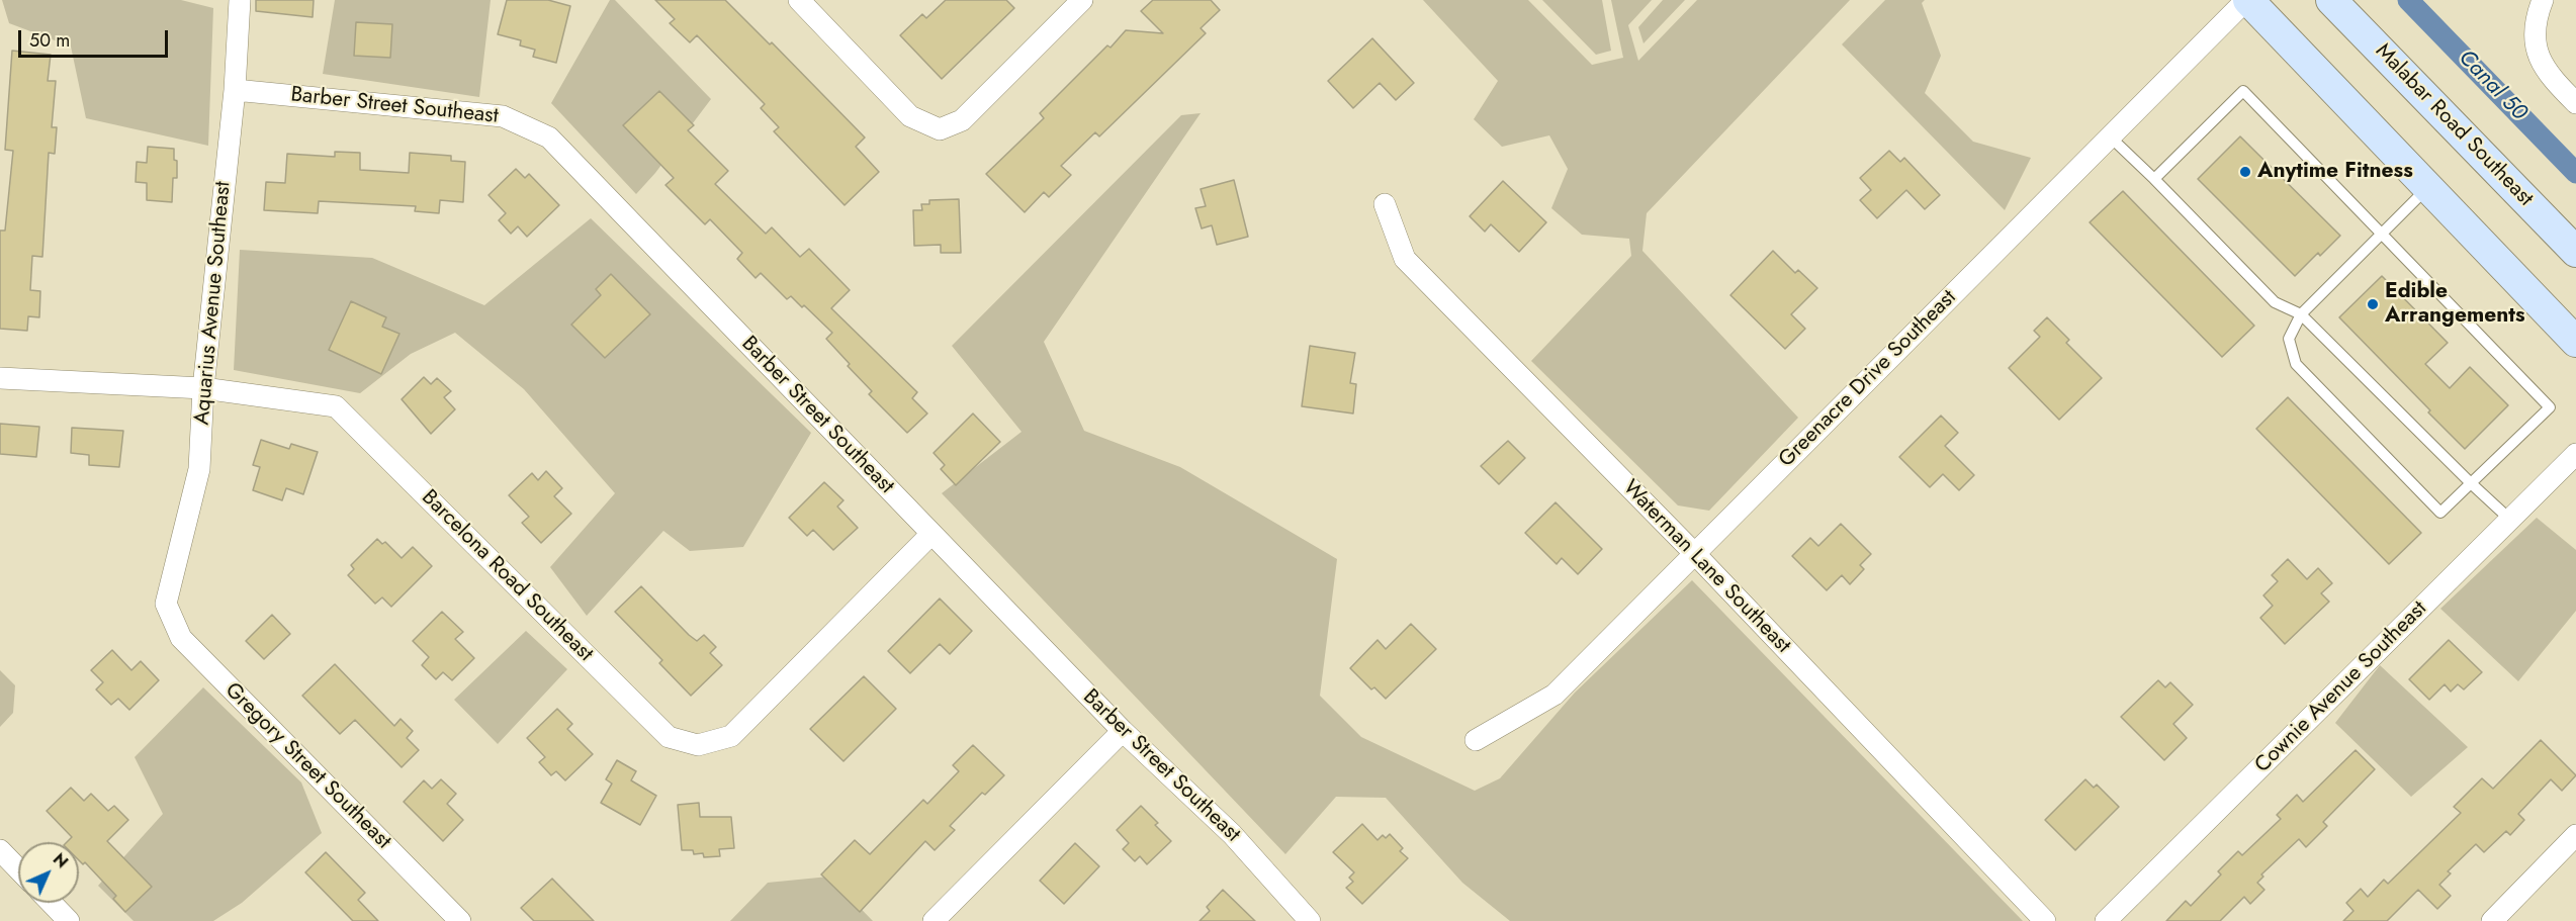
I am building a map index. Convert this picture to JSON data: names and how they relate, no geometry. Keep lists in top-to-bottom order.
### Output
{
  "streets": {
    "main road": ["Malabar Road Southeast"],
    "street": [
      "Barber Street Southeast",
      "Aquarius Avenue Southeast",
      "Greenacre Drive Southeast",
      "Waterman Lane Southeast",
      "Barcelona Road Southeast",
      "Cownie Avenue Southeast",
      "Gregory Street Southeast"
    ]
  },
  "crossings": [
    ["Barber Street Southeast", "Aquarius Avenue Southeast"],
    ["Barber Street Southeast", "Barcelona Road Southeast"],
    ["Aquarius Avenue Southeast", "Barcelona Road Southeast"],
    ["Aquarius Avenue Southeast", "Gregory Street Southeast"],
    ["Greenacre Drive Southeast", "Waterman Lane Southeast"]
  ],
  "water": ["Canal 50"],
  "places": ["Anytime Fitness", "Edible Arrangements"],
  "scale_bar": "50 m",
  "north": "top right"
}
